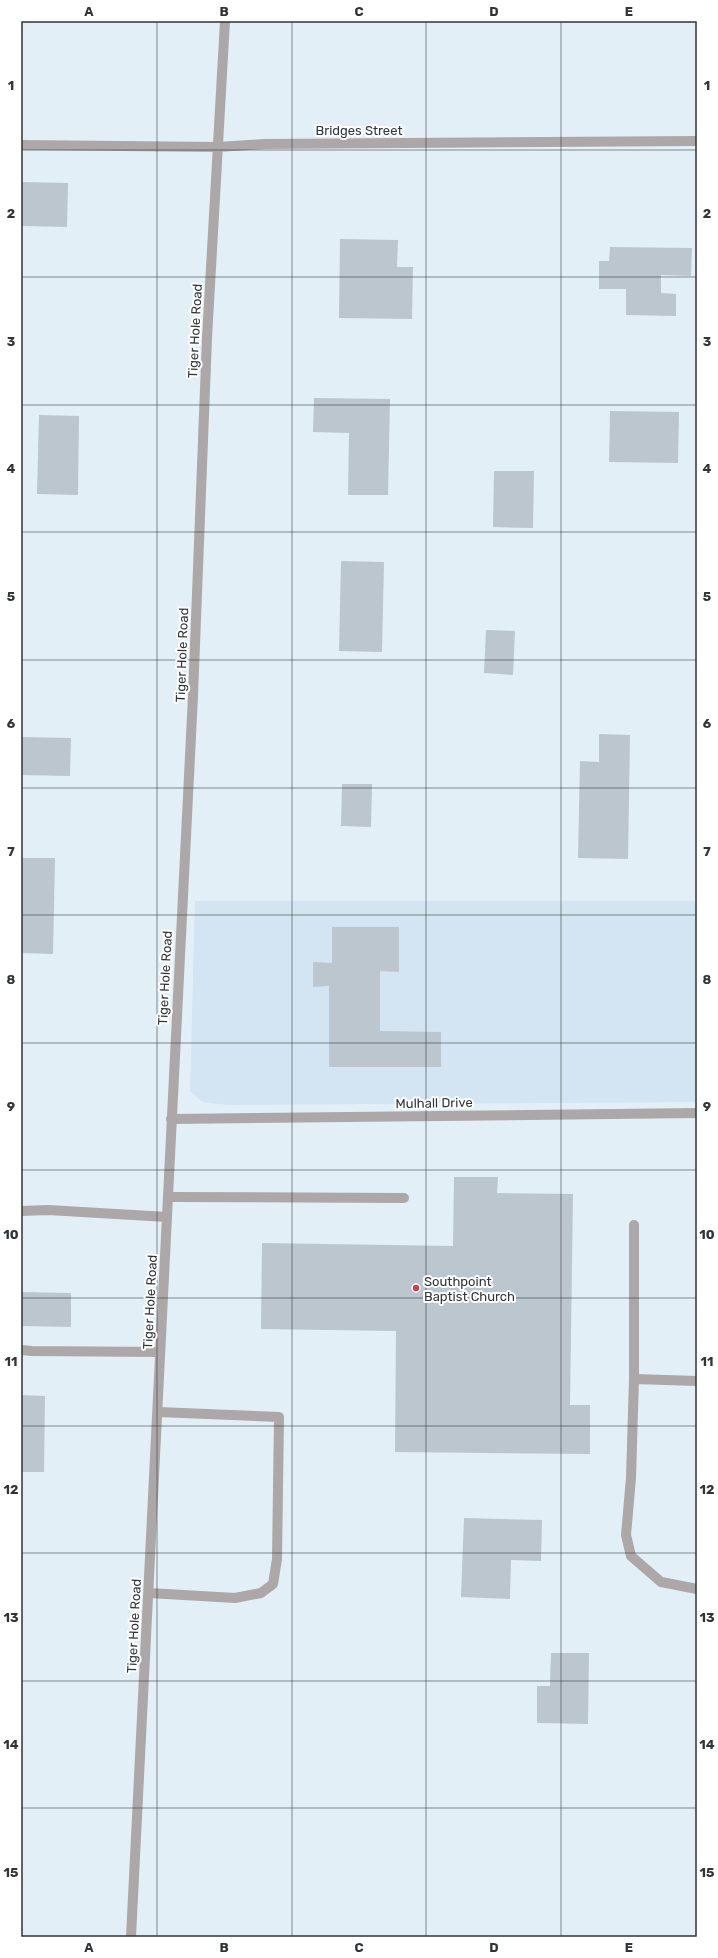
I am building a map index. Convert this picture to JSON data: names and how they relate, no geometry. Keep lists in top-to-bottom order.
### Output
{
  "streets": {
    "street": ["Bridges Street", "Tiger Hole Road", "Mulhall Drive"]
  },
  "crossings": [
    ["Bridges Street", "Tiger Hole Road"],
    ["Tiger Hole Road", "Mulhall Drive"]
  ],
  "places": ["Southpoint Baptist Church"],
  "grid": {
    "columns": [
      "A",
      "B",
      "C",
      "D",
      "E"
    ],
    "rows": [
      "1",
      "2",
      "3",
      "4",
      "5",
      "6",
      "7",
      "8",
      "9",
      "10",
      "11",
      "12",
      "13",
      "14",
      "15"
    ]
  }
}
